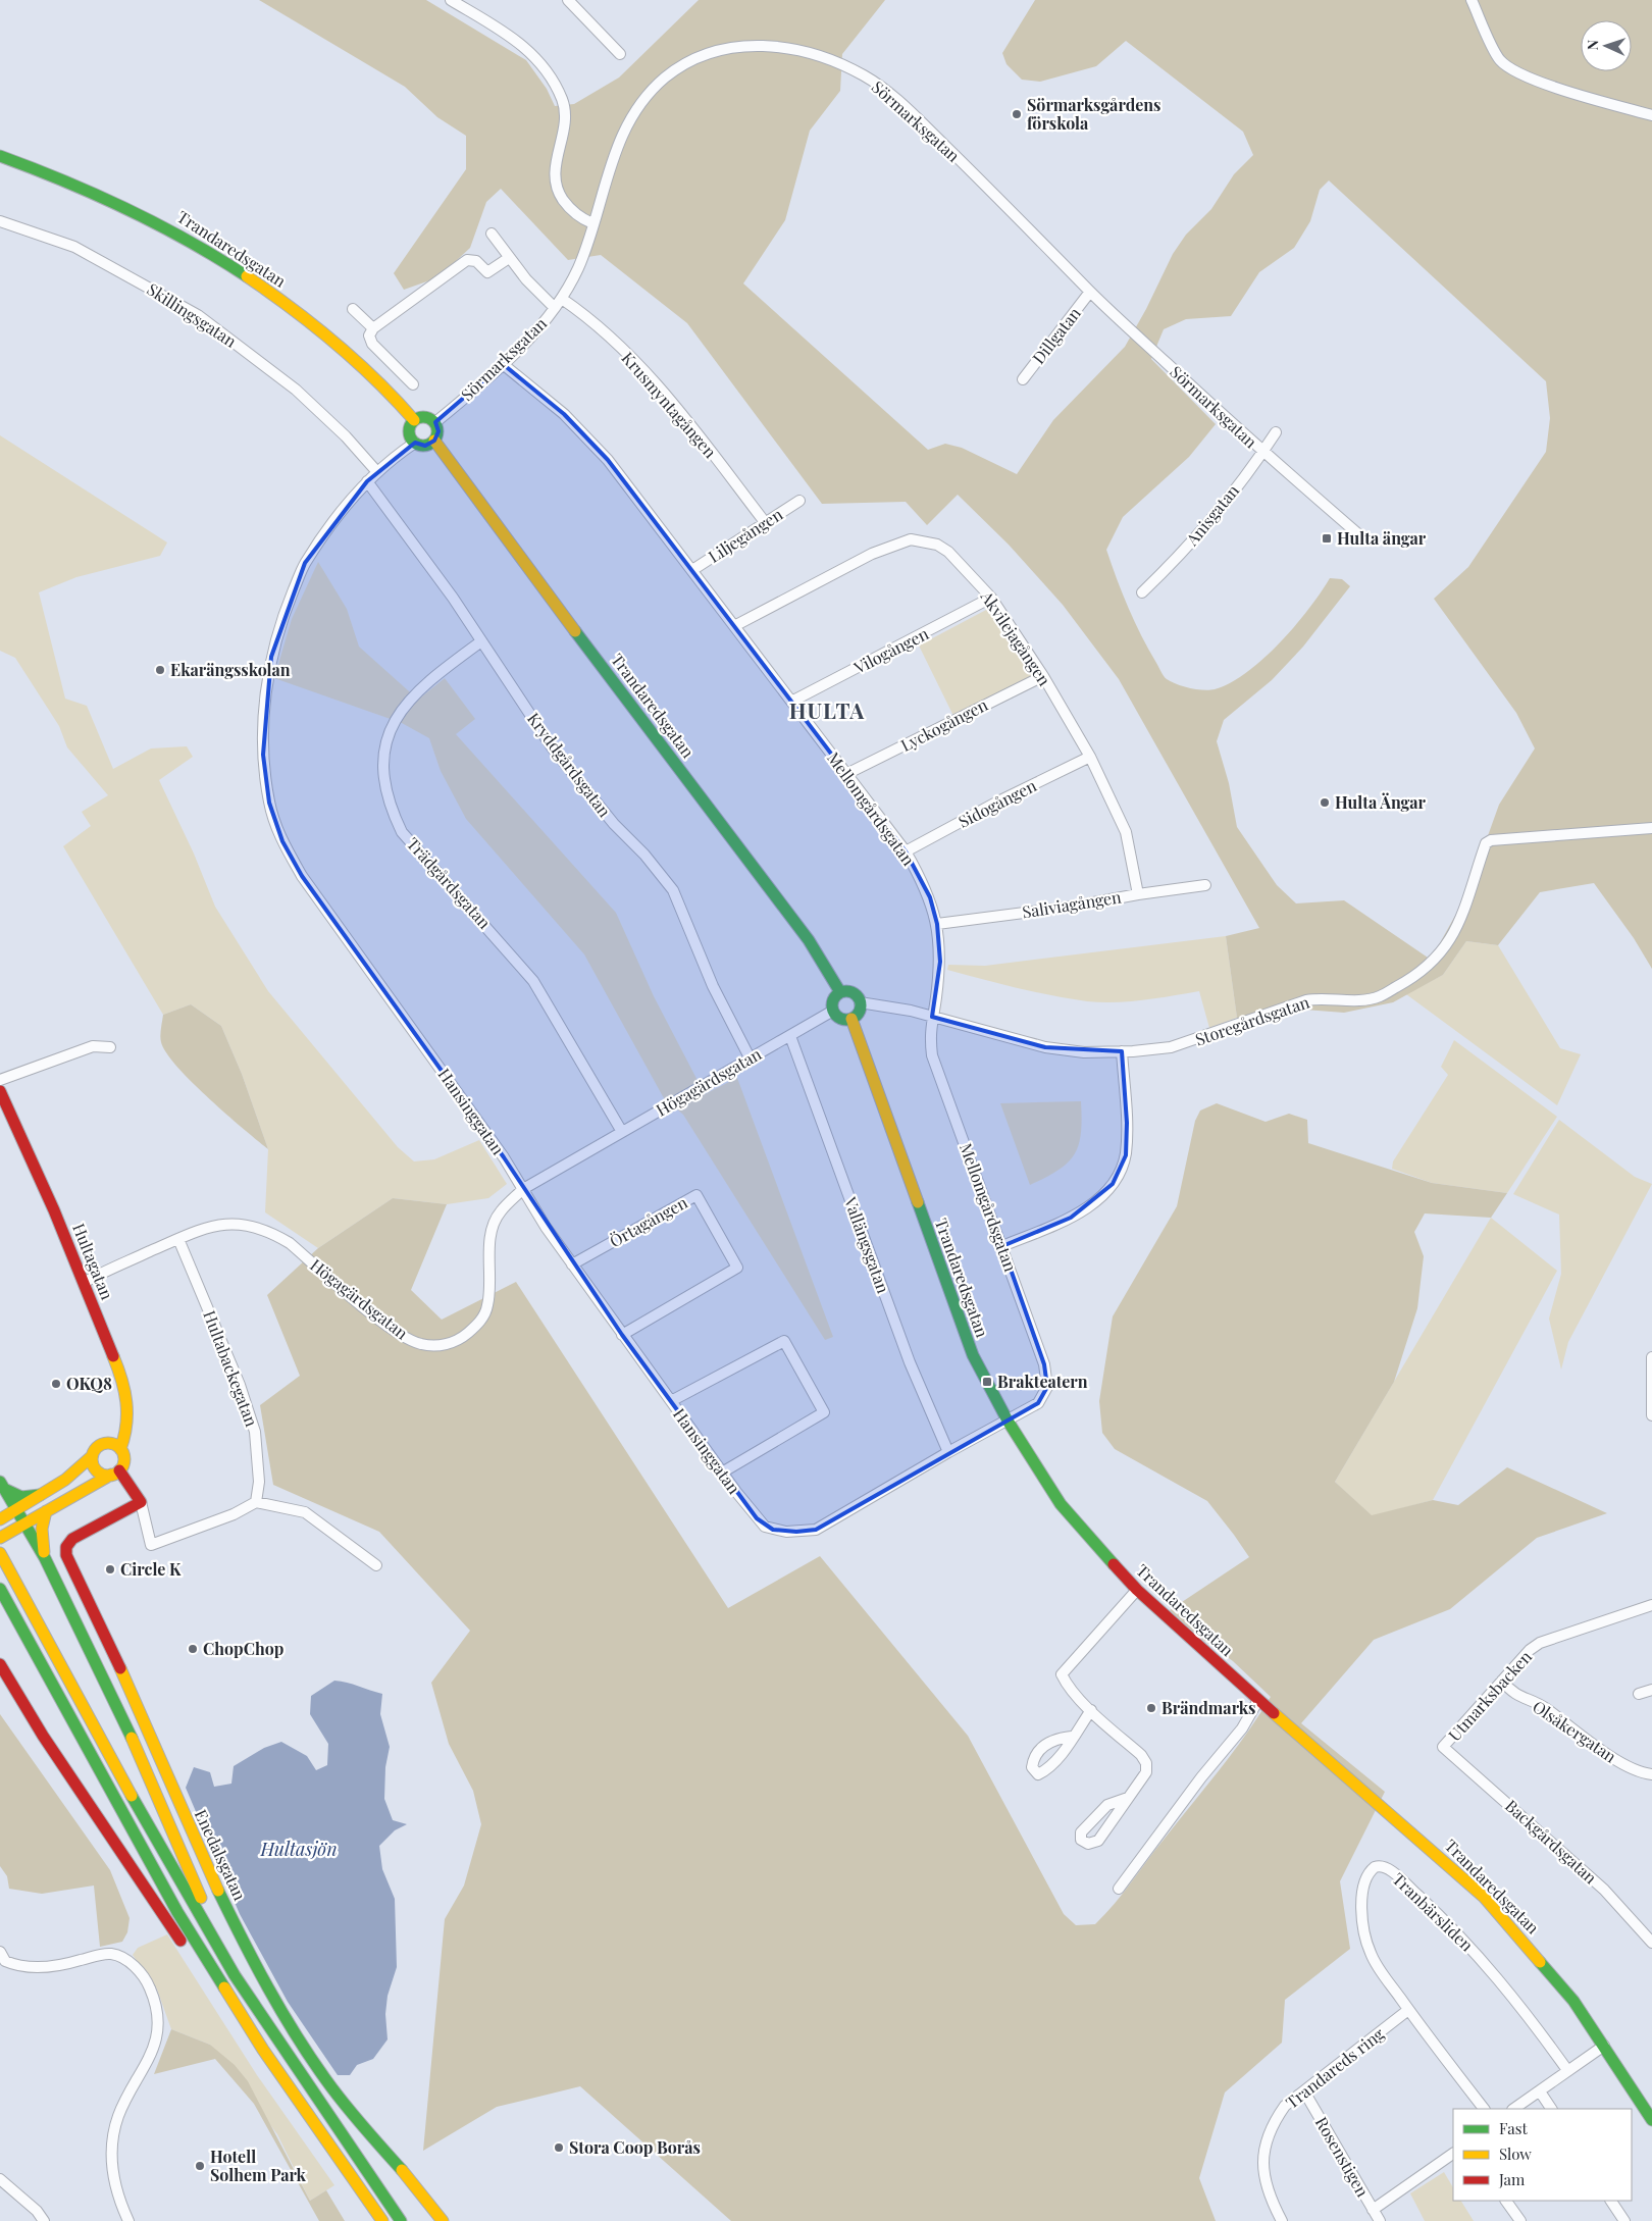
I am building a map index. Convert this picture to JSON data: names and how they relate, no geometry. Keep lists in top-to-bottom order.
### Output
{
  "streets": {
    "main road": ["Trandaredsgatan", "Hultagatan", "Enedalsgatan"],
    "street": [
      "Sörmarksgatan",
      "Skillingsgatan",
      "Dillgatan",
      "Krusmyntagången",
      "Anisgatan",
      "Liljegången",
      "Akvilejagången",
      "Vilogången",
      "Lyckogången",
      "Kryddgårdsgatan",
      "Sidogången",
      "Mellomgårdsgatan",
      "Trädgårdsgatan",
      "Saliviagången",
      "Storegårdsgatan",
      "Högagärdsgatan",
      "Hansinggatan",
      "Örtagången",
      "Vallängsgatan",
      "Hultabackegatan",
      "Utmarksbacken",
      "Olsåkergatan",
      "Backgårdsgatan",
      "Tranbärsliden",
      "Trandareds ring",
      "Rosenstigen"
    ]
  },
  "crossings": [
    ["Sörmarksgatan", "Trandaredsgatan"],
    ["Sörmarksgatan", "Dillgatan"],
    ["Sörmarksgatan", "Krusmyntagången"],
    ["Sörmarksgatan", "Anisgatan"],
    ["Sörmarksgatan", "Mellomgårdsgatan"],
    ["Sörmarksgatan", "Hansinggatan"],
    ["Trandaredsgatan", "Mellomgårdsgatan"],
    ["Trandaredsgatan", "Storegårdsgatan"],
    ["Trandaredsgatan", "Högagärdsgatan"],
    ["Trandaredsgatan", "Hansinggatan"],
    ["Skillingsgatan", "Hansinggatan"],
    ["Krusmyntagången", "Liljegången"],
    ["Liljegången", "Mellomgårdsgatan"],
    ["Akvilejagången", "Vilogången"],
    ["Akvilejagången", "Lyckogången"],
    ["Akvilejagången", "Sidogången"],
    ["Akvilejagången", "Mellomgårdsgatan"],
    ["Akvilejagången", "Saliviagången"],
    ["Vilogången", "Mellomgårdsgatan"],
    ["Lyckogången", "Mellomgårdsgatan"],
    ["Kryddgårdsgatan", "Trädgårdsgatan"],
    ["Kryddgårdsgatan", "Högagärdsgatan"],
    ["Kryddgårdsgatan", "Hansinggatan"],
    ["Sidogången", "Mellomgårdsgatan"],
    ["Mellomgårdsgatan", "Saliviagången"],
    ["Mellomgårdsgatan", "Storegårdsgatan"],
    ["Mellomgårdsgatan", "Hansinggatan"],
    ["Trädgårdsgatan", "Högagärdsgatan"],
    ["Storegårdsgatan", "Högagärdsgatan"],
    ["Högagärdsgatan", "Hansinggatan"],
    ["Högagärdsgatan", "Vallängsgatan"],
    ["Högagärdsgatan", "Hultagatan"],
    ["Högagärdsgatan", "Hultabackegatan"],
    ["Hansinggatan", "Örtagången"],
    ["Hansinggatan", "Vallängsgatan"],
    ["Utmarksbacken", "Olsåkergatan"],
    ["Utmarksbacken", "Backgårdsgatan"],
    ["Tranbärsliden", "Trandareds ring"],
    ["Trandareds ring", "Rosenstigen"]
  ],
  "districts": ["HULTA"],
  "water": ["Hultasjön"],
  "places": {
    "other": [
      "Sörmarksgårdens förskola",
      "Ekarängsskolan",
      "Hulta Ängar",
      "OKQ8",
      "Circle K",
      "ChopChop",
      "Brändmarks",
      "Stora Coop Borås",
      "Hotell Solhem Park"
    ],
    "transit": ["Hulta ängar", "Brakteatern"]
  },
  "legend": ["Fast", "Slow", "Jam"],
  "north": "left"
}
